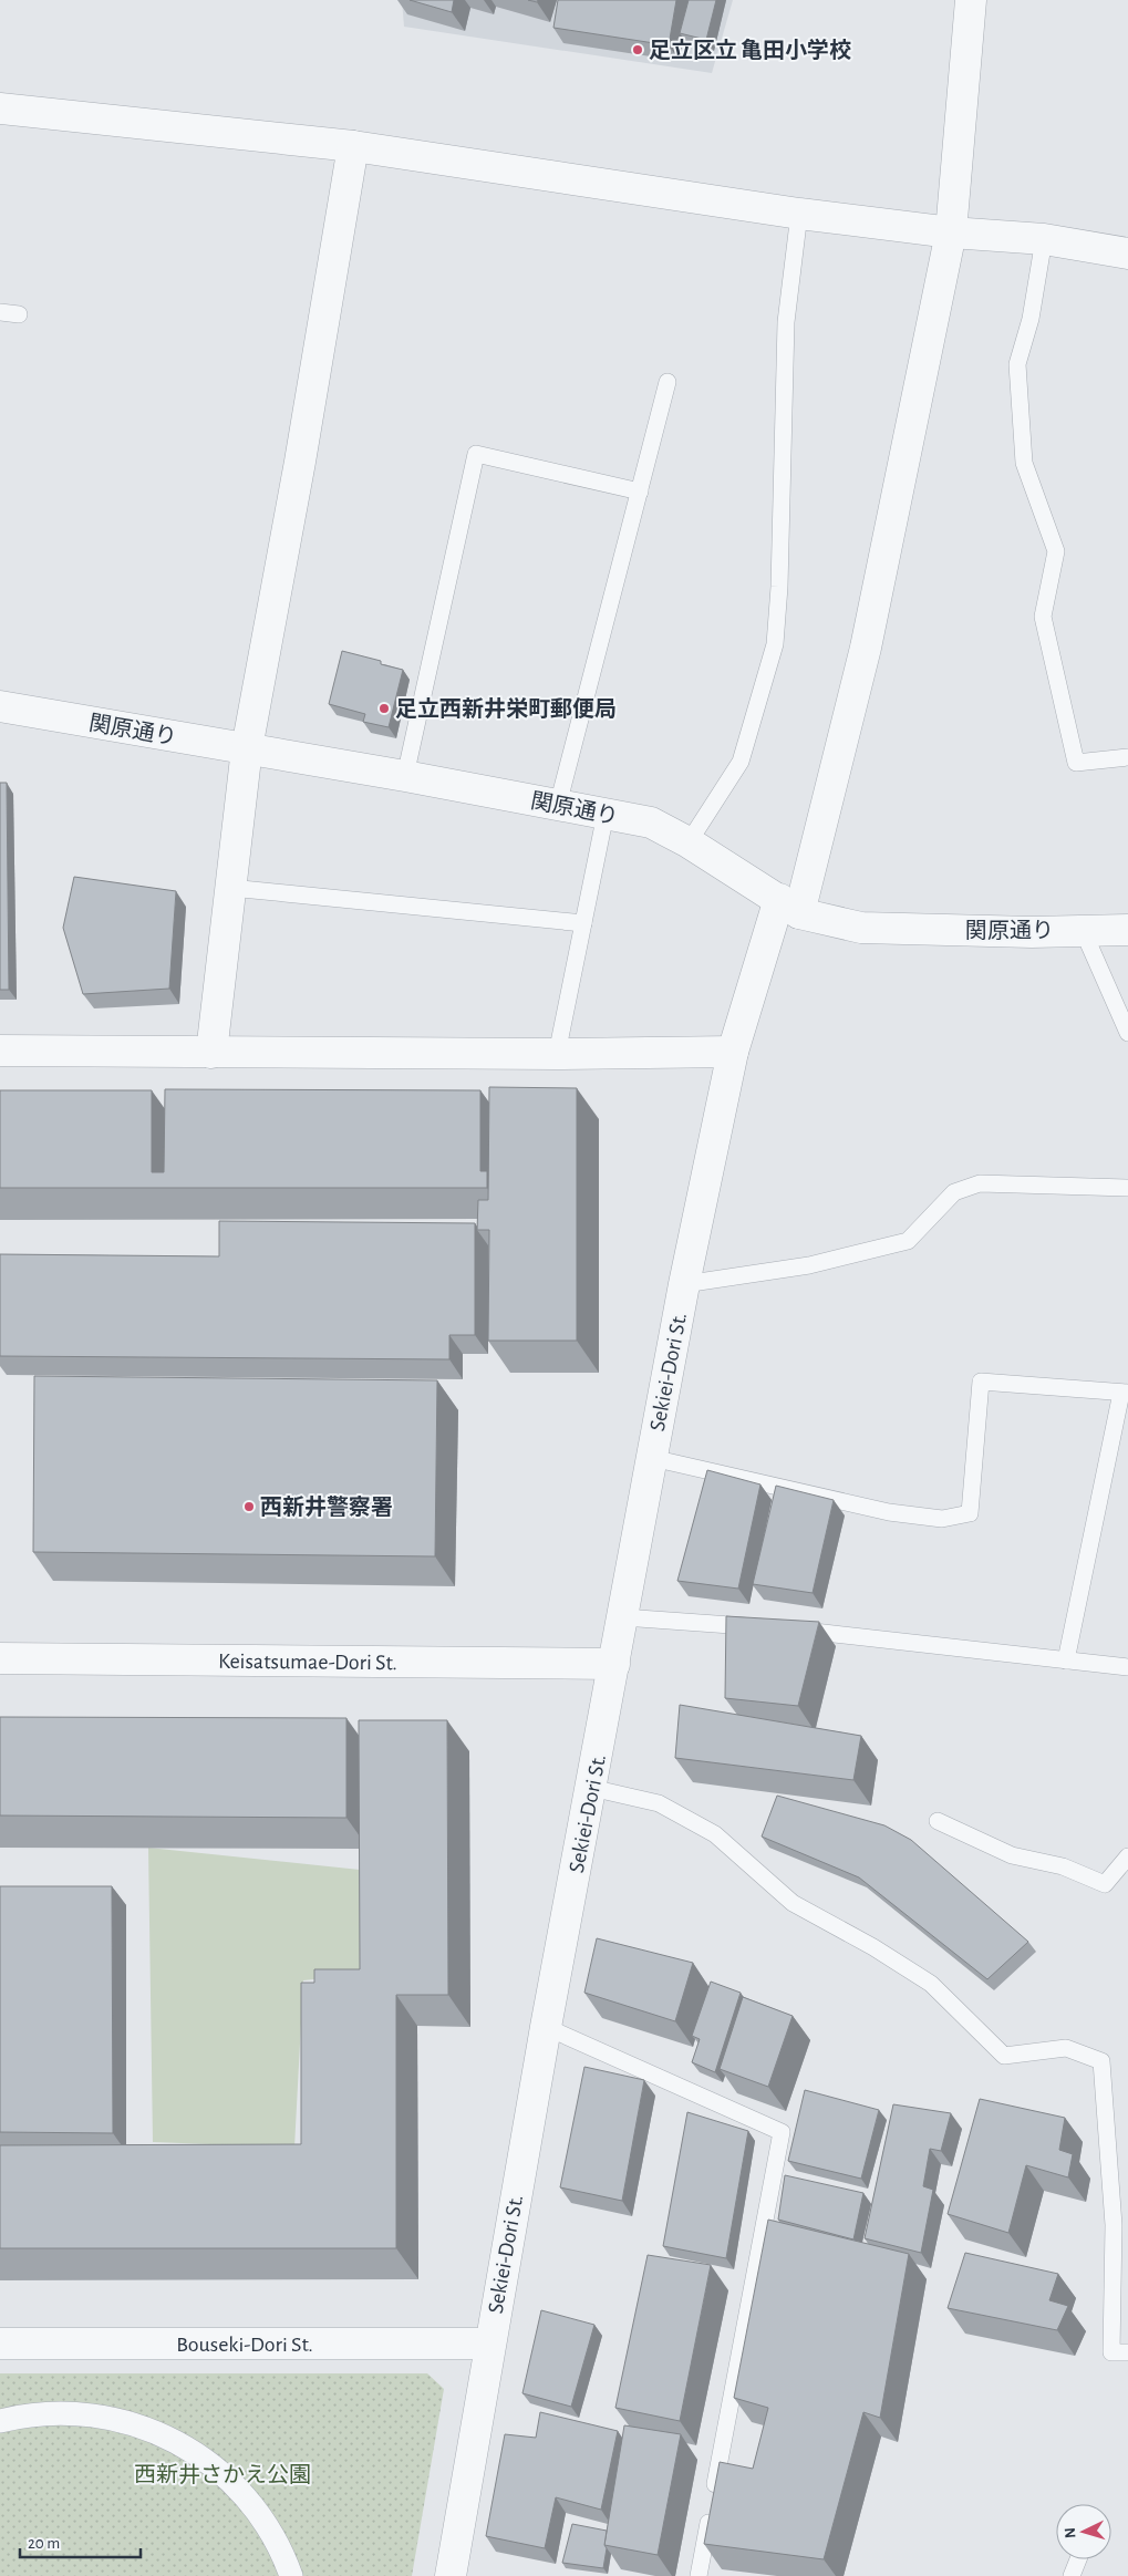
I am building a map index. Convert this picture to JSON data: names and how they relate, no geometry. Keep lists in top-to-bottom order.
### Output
{
  "streets": {
    "street": [
      "関原通り",
      "Sekiei-Dori St.",
      "Keisatsumae-Dori St.",
      "Bouseki-Dori St."
    ]
  },
  "crossings": [
    ["関原通り", "Sekiei-Dori St."],
    ["Sekiei-Dori St.", "Keisatsumae-Dori St."],
    ["Sekiei-Dori St.", "Bouseki-Dori St."]
  ],
  "parks": ["西新井さかえ公園"],
  "places": ["足立区立 亀田小学校", "足立西新井栄町郵便局", "西新井警察署"],
  "scale_bar": "20 m",
  "north": "left"
}
